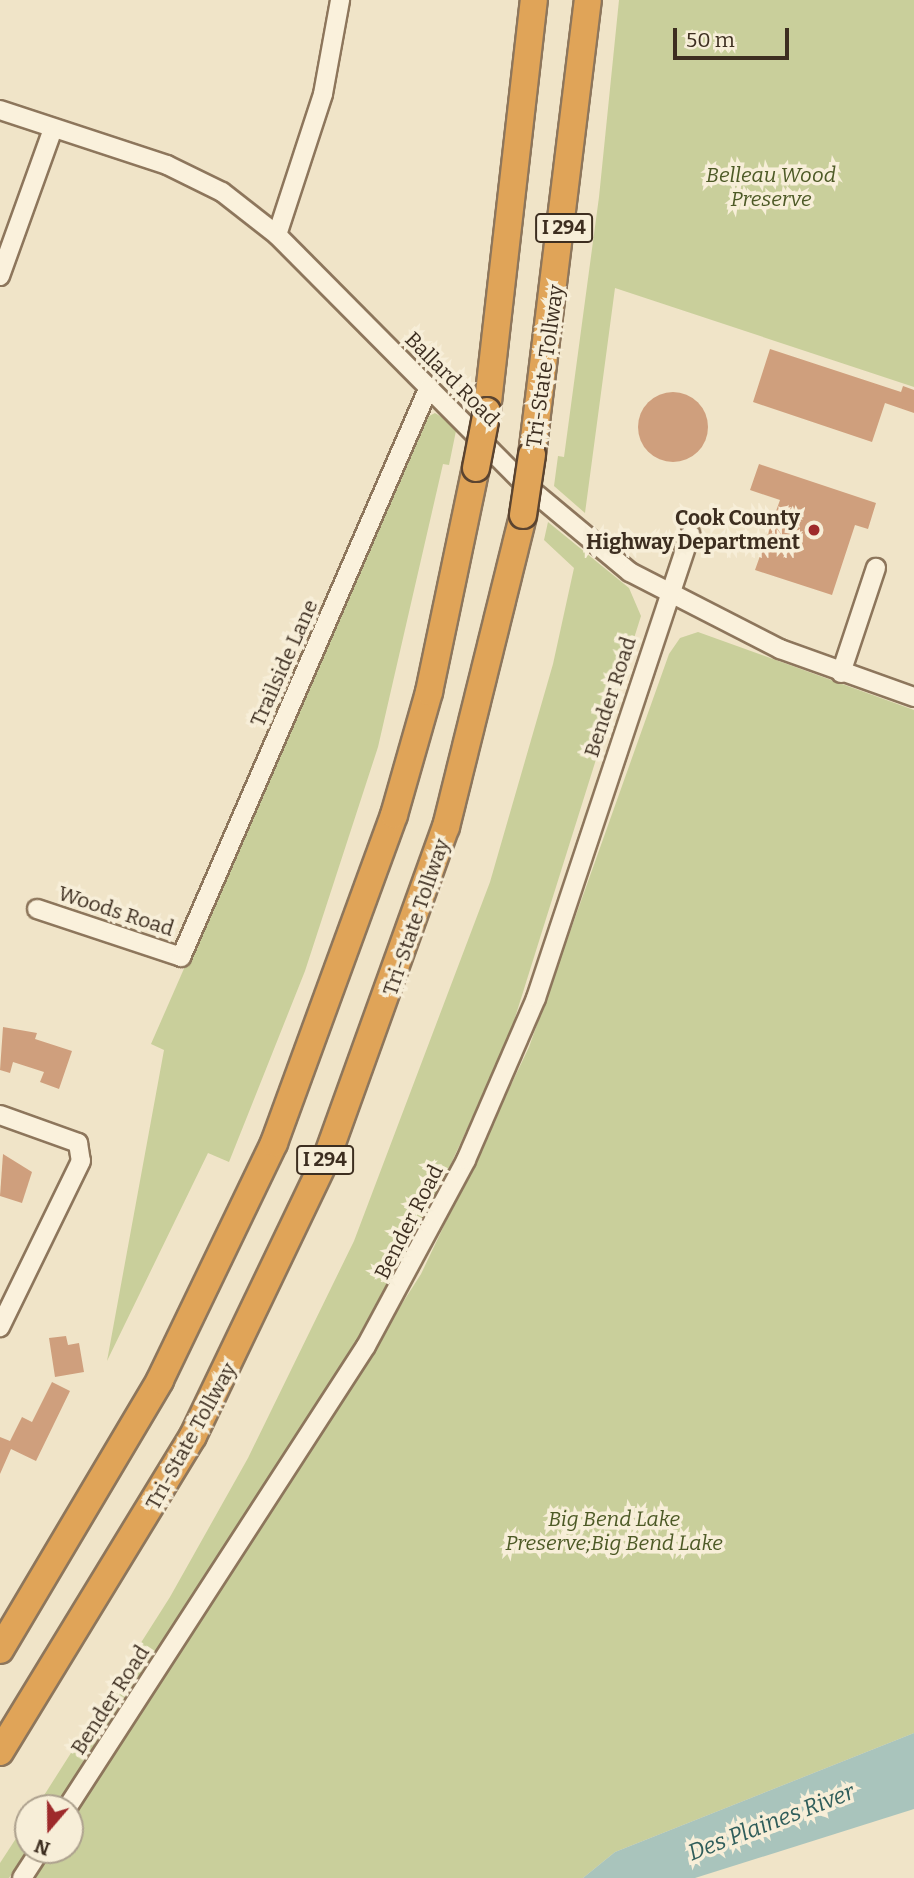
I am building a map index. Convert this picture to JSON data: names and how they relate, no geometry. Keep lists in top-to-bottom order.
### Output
{
  "streets": {
    "highway": ["I 294", "Tri-State Tollway"],
    "street": [
      "Ballard Road",
      "Trailside Lane",
      "Bender Road",
      "Woods Road"
    ]
  },
  "crossings": [
    ["Ballard Road", "Trailside Lane"],
    ["Ballard Road", "Bender Road"],
    ["Trailside Lane", "Woods Road"]
  ],
  "water": ["Des Plaines River"],
  "parks": ["Belleau Wood Preserve", "Big Bend Lake Preserve;Big Bend Lake"],
  "places": ["Cook County Highway Department"],
  "scale_bar": "50 m",
  "north": "bottom"
}
